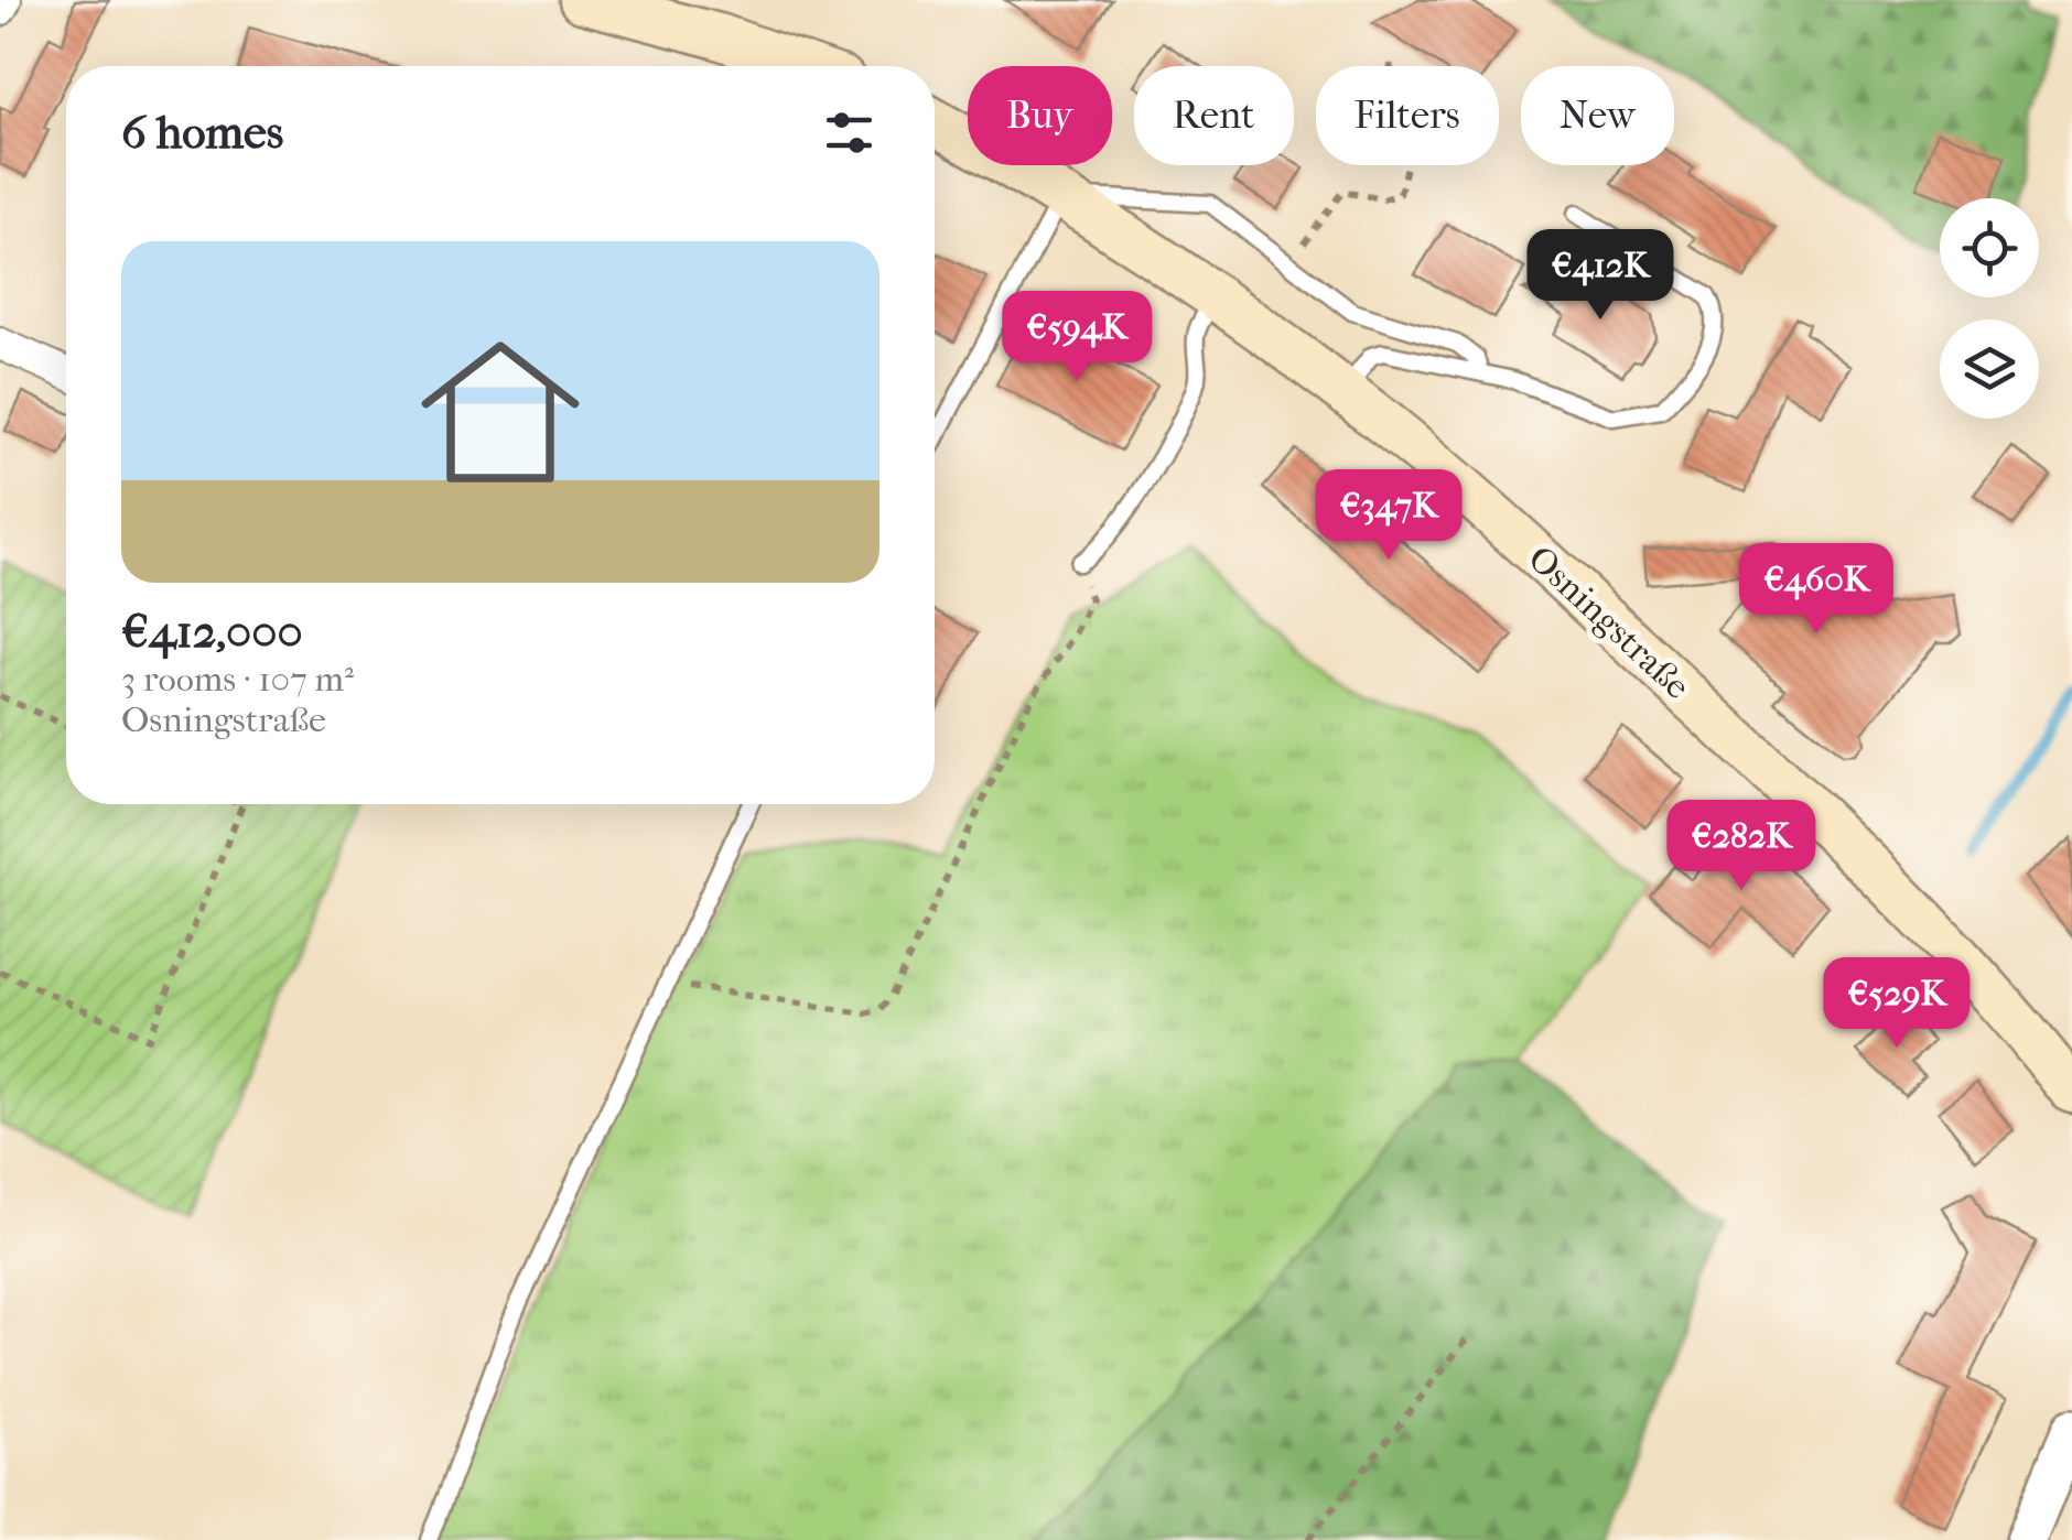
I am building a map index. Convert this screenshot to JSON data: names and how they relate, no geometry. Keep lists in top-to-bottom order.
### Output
{
  "streets": {
    "main road": ["Osningstraße"]
  },
  "page": {
    "chip": [
      "Buy",
      "Rent",
      "Filters",
      "New"
    ],
    "heading": "6 homes",
    "list": [
      {
        "name": "€412,000",
        "note": "3 rooms · 107 m² · Osningstraße"
      }
    ],
    "price": [
      "€412K",
      "€594K",
      "€347K",
      "€460K",
      "€282K",
      "€529K"
    ]
  }
}
